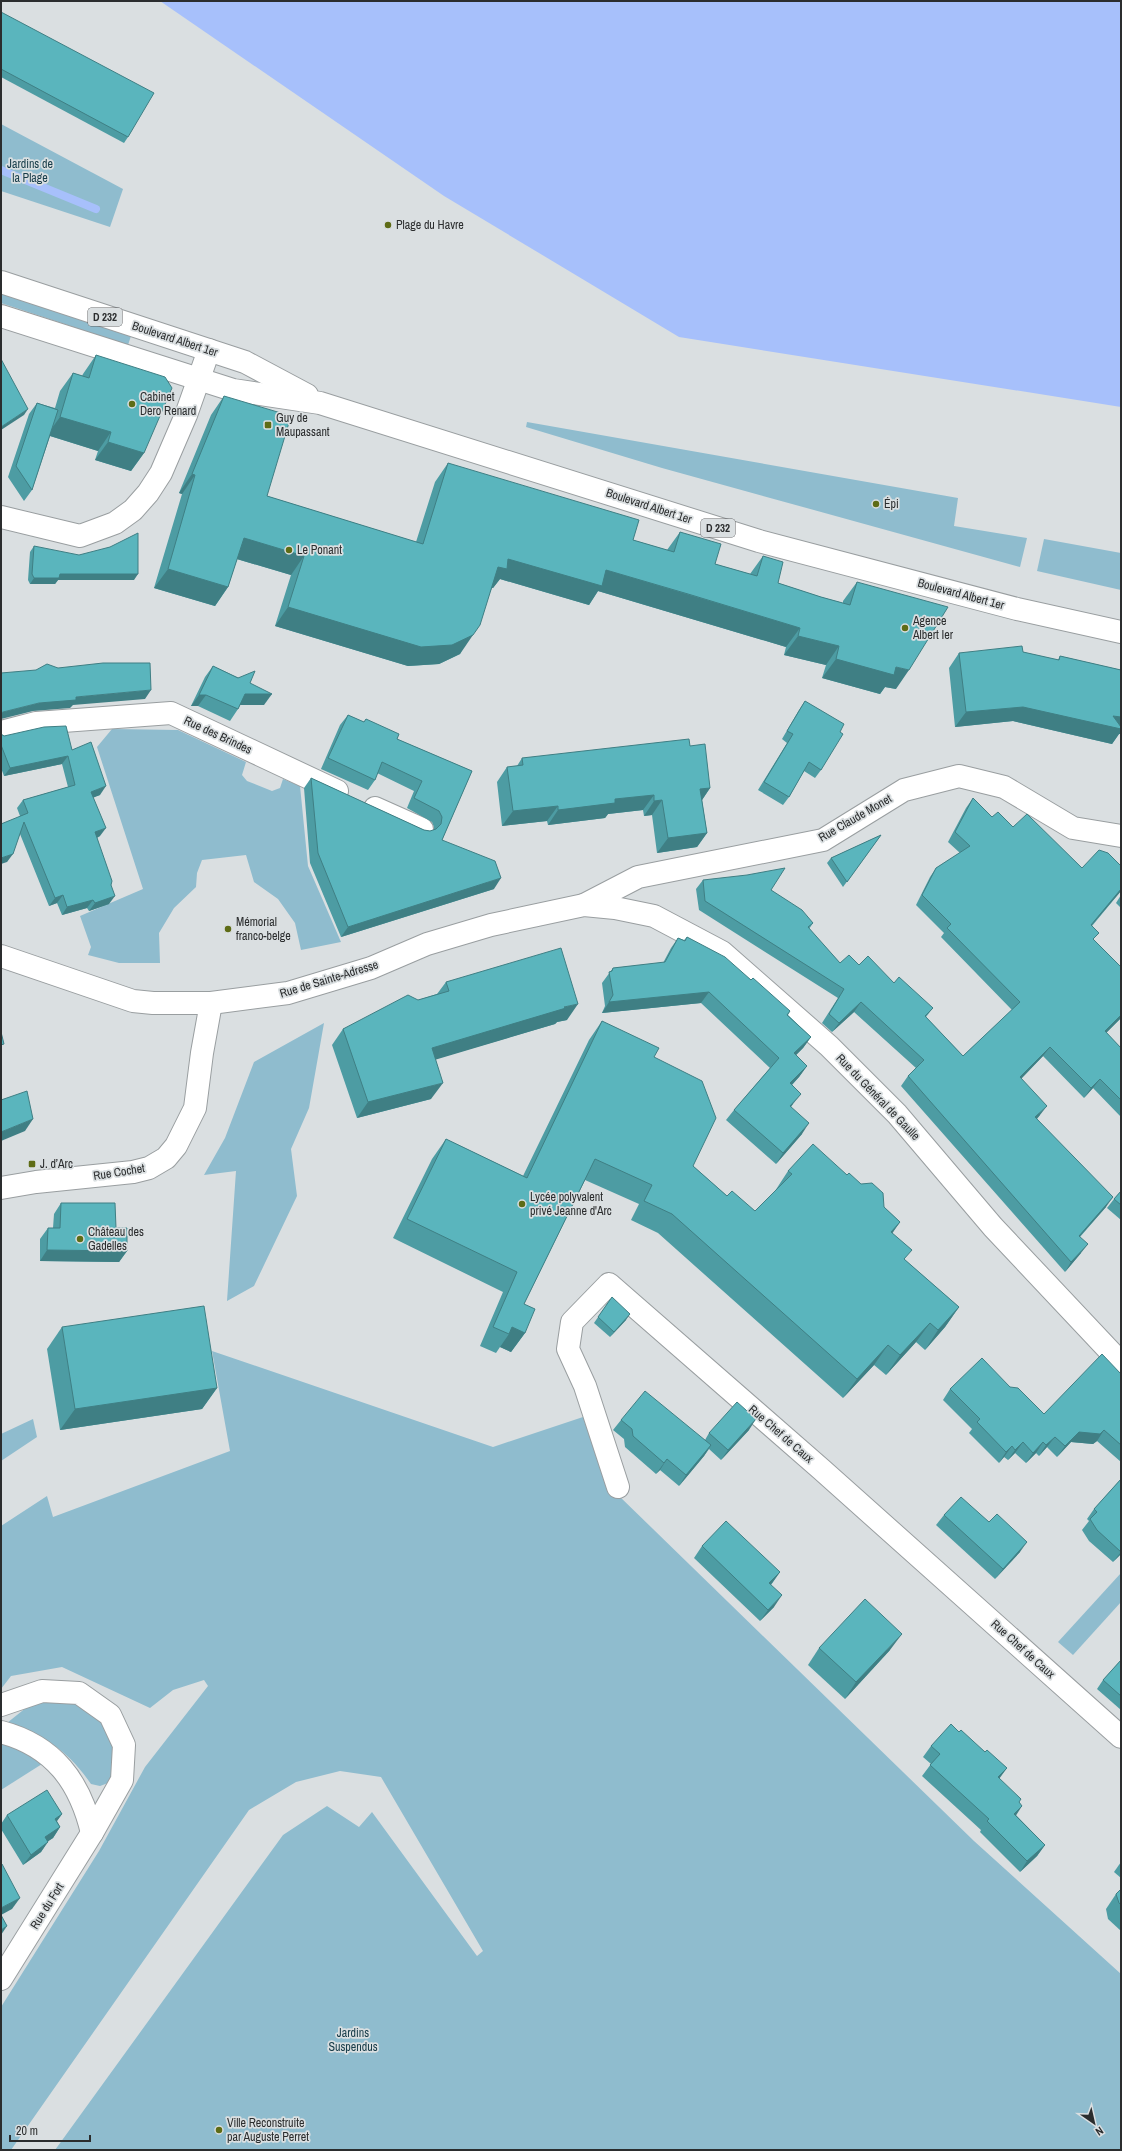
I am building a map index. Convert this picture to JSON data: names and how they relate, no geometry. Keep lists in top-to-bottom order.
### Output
{
  "streets": {
    "street": [
      "D 232",
      "Boulevard Albert 1er",
      "Rue des Brindes",
      "Rue Claude Monet",
      "Rue de Sainte-Adresse",
      "Rue du Général de Gaulle",
      "Rue Cochet",
      "Rue Chef de Caux",
      "Rue du Fort"
    ]
  },
  "crossings": [
    ["Rue Claude Monet", "Rue de Sainte-Adresse"],
    ["Rue Claude Monet", "Rue du Général de Gaulle"],
    ["Rue de Sainte-Adresse", "Rue du Général de Gaulle"],
    ["Rue de Sainte-Adresse", "Rue Cochet"]
  ],
  "parks": ["Jardins de la Plage", "Jardins Suspendus"],
  "places": {
    "other": [
      "Plage du Havre",
      "Cabinet Dero Renard",
      "Épi",
      "Le Ponant",
      "Agence Albert Ier",
      "Mémorial franco-belge",
      "Lycée polyvalent privé Jeanne d'Arc",
      "Château des Gadelles",
      "Ville Reconstruite par Auguste Perret"
    ],
    "transit": ["Guy de Maupassant", "J. d’Arc"]
  },
  "scale_bar": "20 m",
  "north": "bottom right"
}
